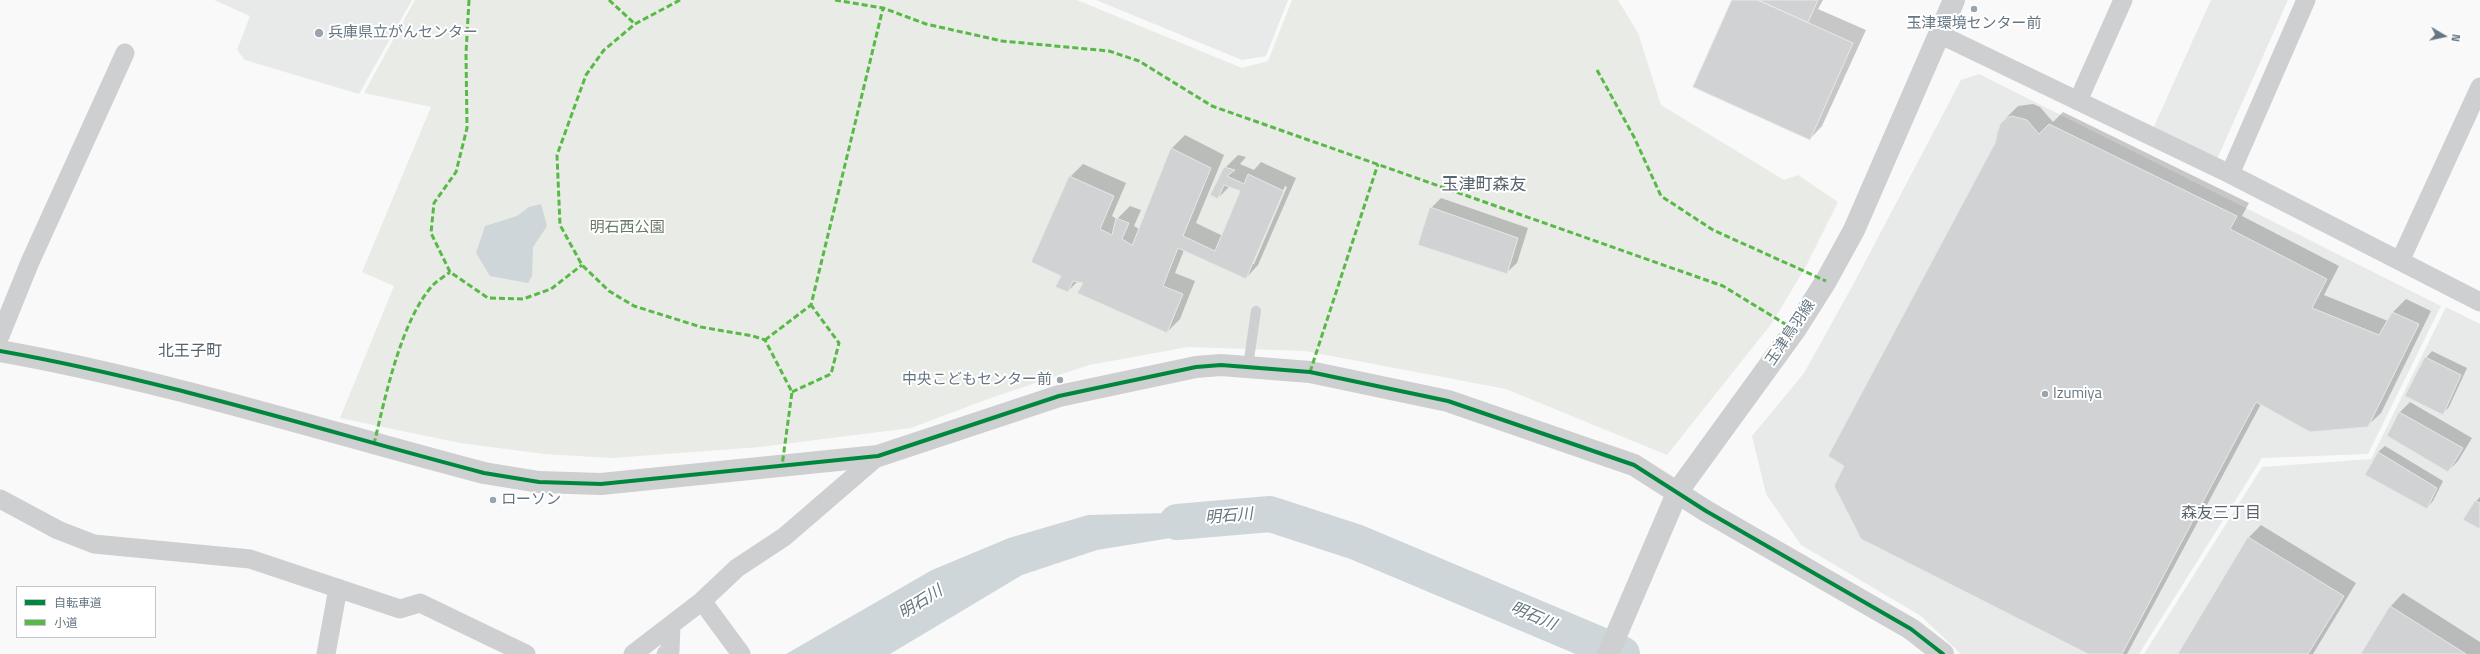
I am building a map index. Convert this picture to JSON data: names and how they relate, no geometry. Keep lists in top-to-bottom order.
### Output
{
  "streets": {
    "street": ["玉津鳥羽線"]
  },
  "districts": ["玉津町森友", "北王子町", "森友三丁目"],
  "water": ["明石川"],
  "parks": ["明石西公園"],
  "places": [
    "玉津環境センター前",
    "兵庫県立がんセンター",
    "中央こどもセンター前",
    "Izumiya",
    "ローソン"
  ],
  "legend": ["自転車道", "小道"],
  "north": "right"
}
